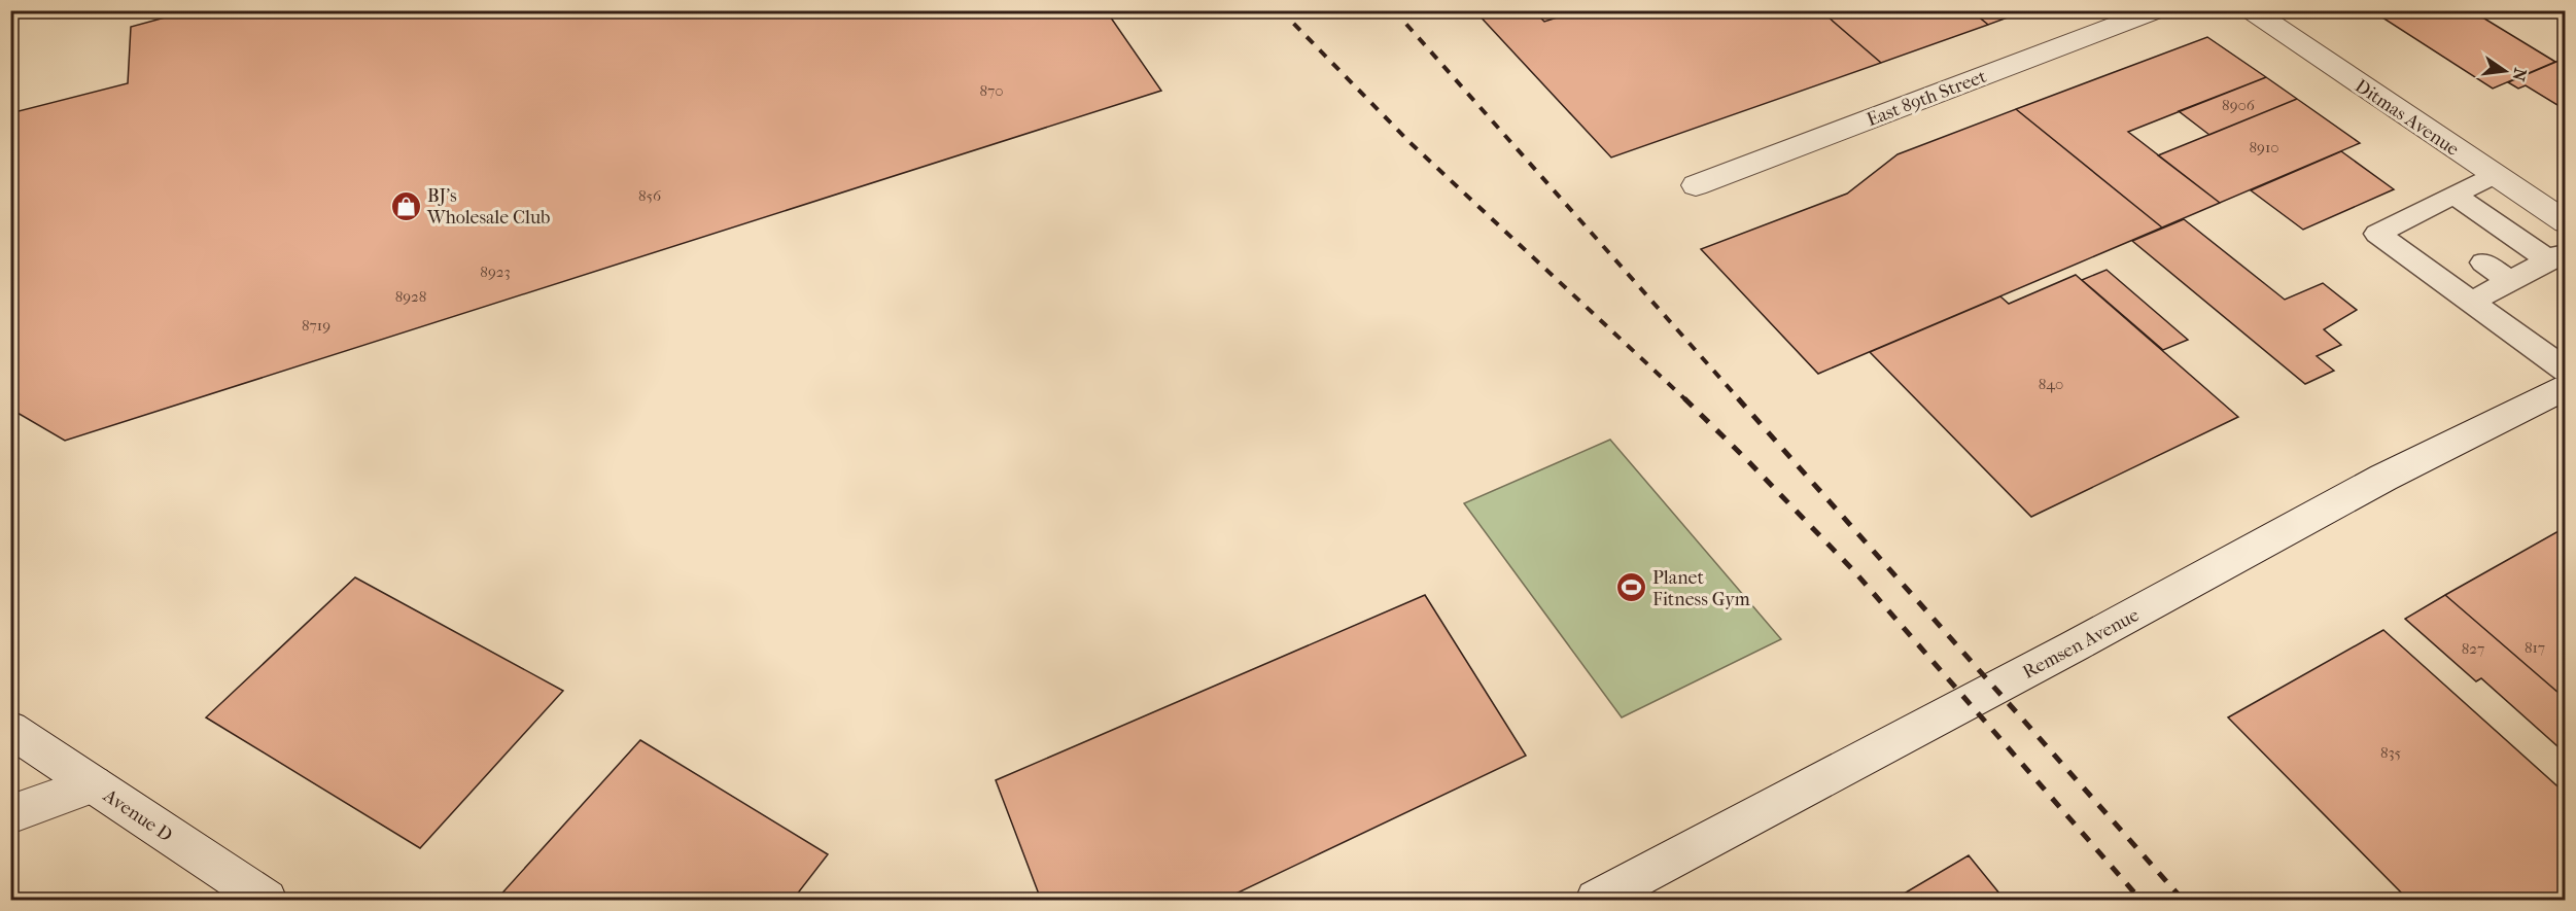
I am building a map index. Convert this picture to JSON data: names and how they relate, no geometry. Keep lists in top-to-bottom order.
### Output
{
  "streets": {
    "main road": [
      "East 89th Street",
      "Ditmas Avenue",
      "Remsen Avenue",
      "Avenue D"
    ]
  },
  "places": {
    "shop": ["BJ's Wholesale Club"],
    "sports": ["Planet Fitness Gym"]
  },
  "house_numbers": [
    "870",
    "8906",
    "8910",
    "856",
    "8923",
    "8928",
    "8719",
    "840",
    "817",
    "827",
    "835"
  ],
  "north": "right"
}
